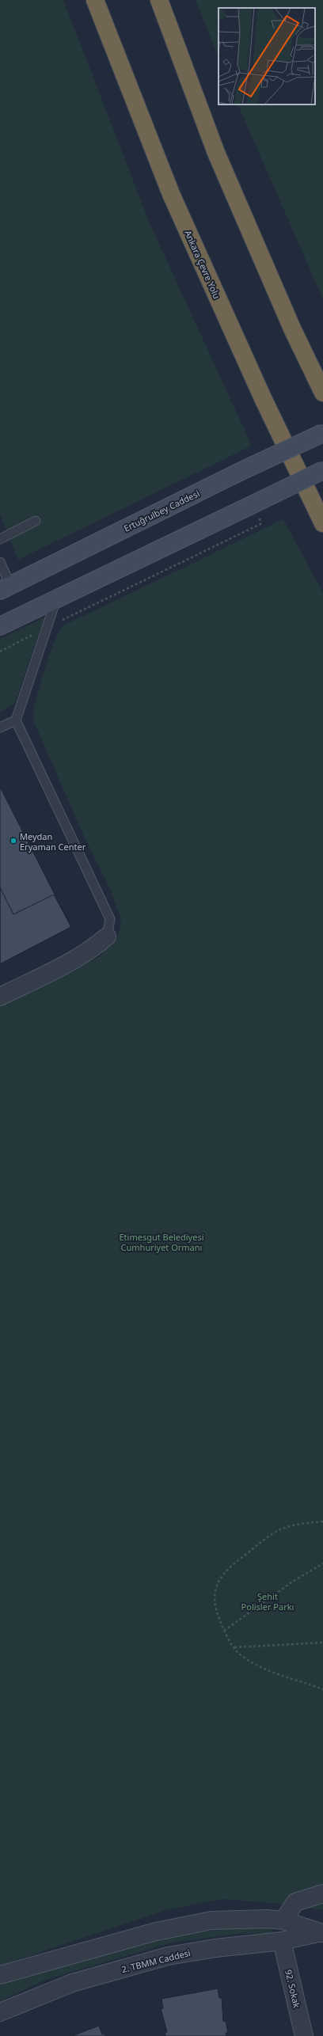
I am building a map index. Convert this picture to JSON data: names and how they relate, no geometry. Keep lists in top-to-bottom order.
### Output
{
  "streets": {
    "highway": ["Ankara Çevre Yolu"],
    "main road": ["Ertuğrulbey Caddesi"],
    "street": ["2. TBMM Caddesi", "92. Sokak"]
  },
  "crossings": [
    ["2. TBMM Caddesi", "92. Sokak"]
  ],
  "parks": ["Etimesgut Belediyesi Cumhuriyet Ormanı", "Şehit Polisler Parkı"],
  "places": ["Meydan Eryaman Center"]
}
